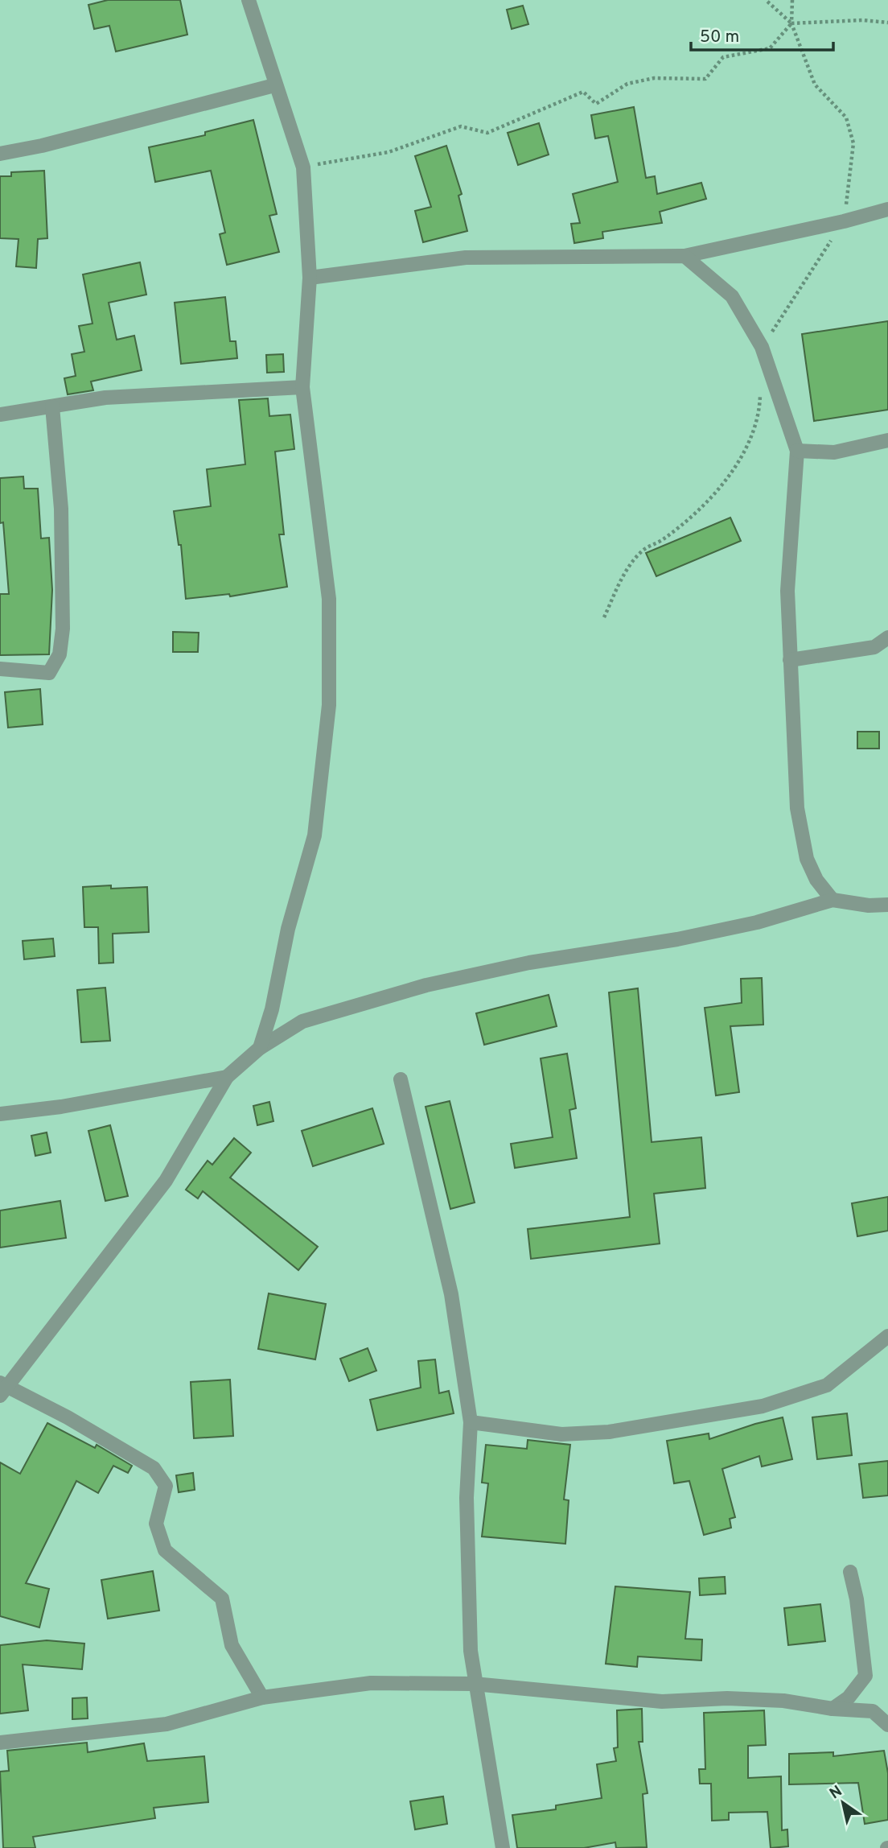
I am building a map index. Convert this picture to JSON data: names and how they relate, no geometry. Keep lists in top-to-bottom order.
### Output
{
  "scale_bar": "50 m",
  "north": "top left"
}
